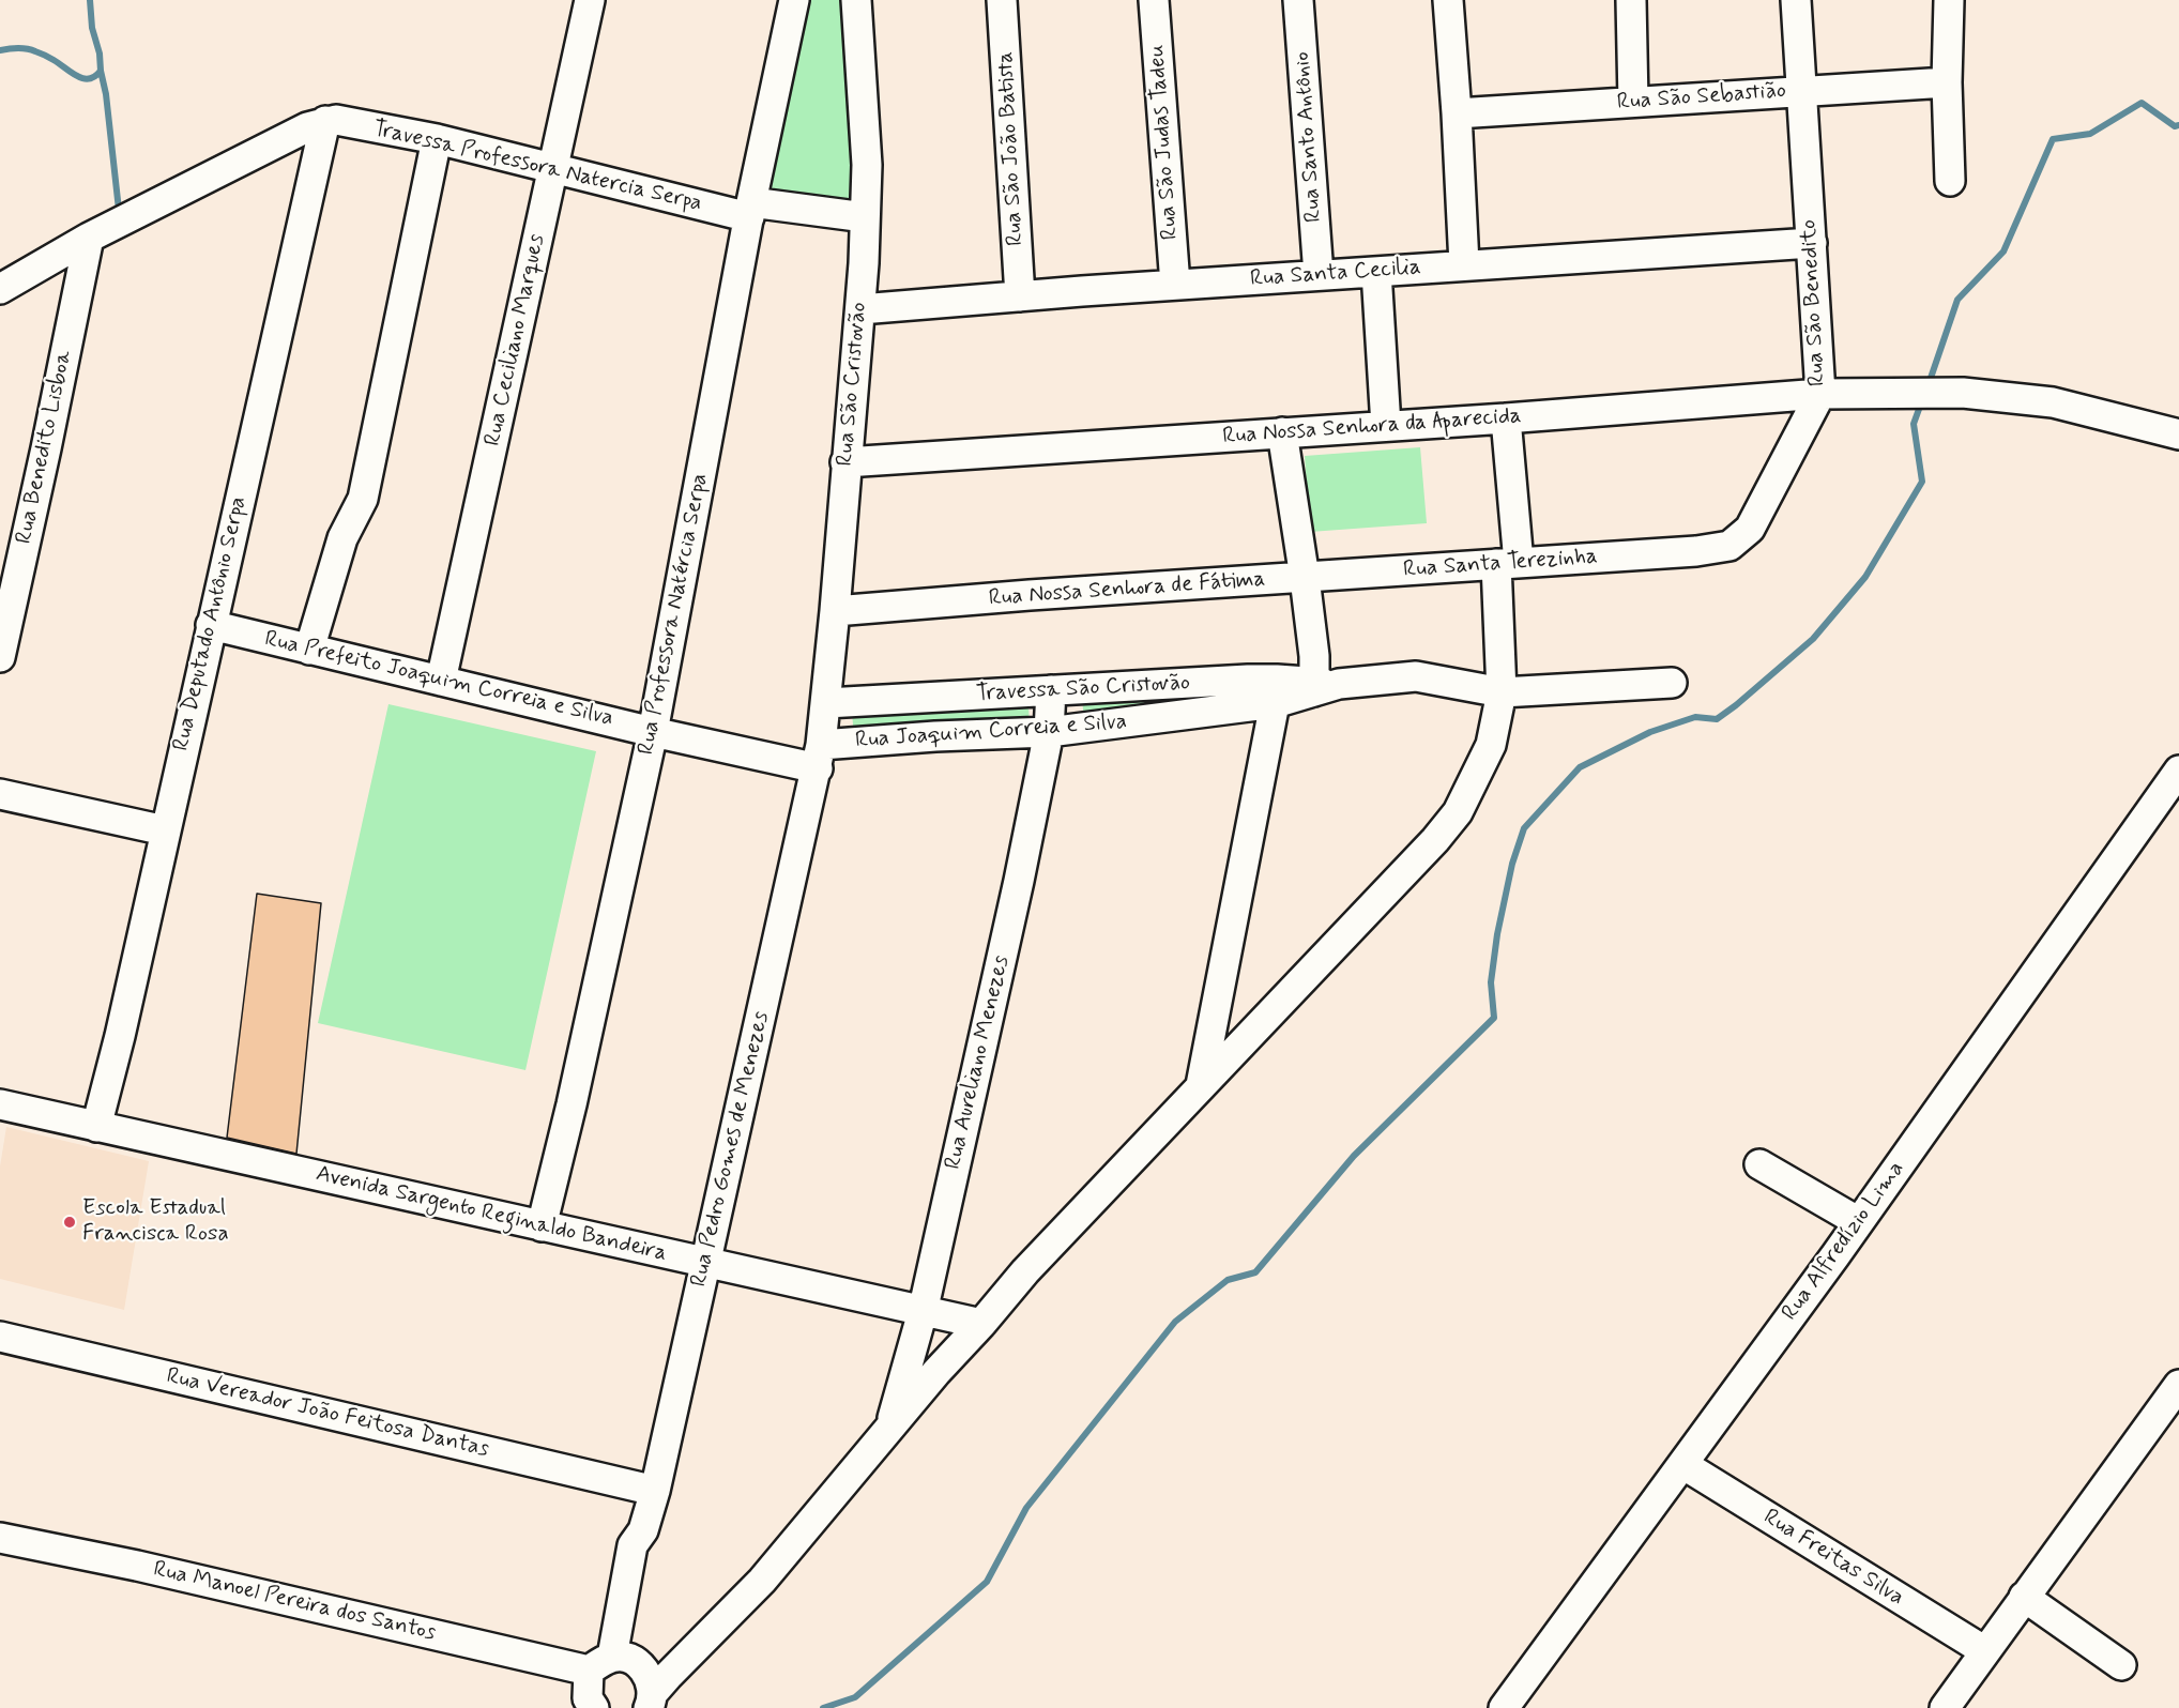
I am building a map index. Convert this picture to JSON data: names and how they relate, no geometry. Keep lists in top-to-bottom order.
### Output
{
  "streets": {
    "street": [
      "Rua São Sebastião",
      "Rua Santo Antônio",
      "Rua São Judas Tadeu",
      "Rua São João Batista",
      "Travessa Professora Natercia Serpa",
      "Rua Santa Cecilia",
      "Rua São Benedito",
      "Rua Ceciliano Marques",
      "Rua São Cristovão",
      "Rua Nossa Senhora da Aparecida",
      "Rua Benedito Lisboa",
      "Rua Santa Terezinha",
      "Rua Nossa Senhora de Fátima",
      "Rua Professora Natércia Serpa",
      "Rua Deputado Antônio Serpa",
      "Rua Prefeito Joaquim Correia e Silva",
      "Travessa São Cristovão",
      "Rua Joaquim Correia e Silva",
      "Rua Aureliano Menezes",
      "Rua Pedro Gomes de Menezes",
      "Avenida Sargento Reginaldo Bandeira",
      "Rua Alfredízio Lima",
      "Rua Vereador João Feitosa Dantas",
      "Rua Freitas Silva",
      "Rua Manoel Pereira dos Santos"
    ]
  },
  "crossings": [
    ["Rua São Sebastião", "Rua São Benedito"],
    ["Rua Santo Antônio", "Rua Santa Cecilia"],
    ["Rua São Judas Tadeu", "Rua Santa Cecilia"],
    ["Rua São João Batista", "Rua Santa Cecilia"],
    ["Travessa Professora Natercia Serpa", "Rua Ceciliano Marques"],
    ["Travessa Professora Natercia Serpa", "Rua São Cristovão"],
    ["Travessa Professora Natercia Serpa", "Rua Professora Natércia Serpa"],
    ["Travessa Professora Natercia Serpa", "Rua Deputado Antônio Serpa"],
    ["Rua Santa Cecilia", "Rua São Benedito"],
    ["Rua Santa Cecilia", "Rua São Cristovão"],
    ["Rua São Benedito", "Rua Nossa Senhora da Aparecida"],
    ["Rua São Benedito", "Rua Santa Terezinha"],
    ["Rua Ceciliano Marques", "Rua Prefeito Joaquim Correia e Silva"],
    ["Rua São Cristovão", "Rua Nossa Senhora da Aparecida"],
    ["Rua São Cristovão", "Rua Nossa Senhora de Fátima"],
    ["Rua São Cristovão", "Rua Prefeito Joaquim Correia e Silva"],
    ["Rua São Cristovão", "Travessa São Cristovão"],
    ["Rua São Cristovão", "Rua Joaquim Correia e Silva"],
    ["Rua São Cristovão", "Rua Pedro Gomes de Menezes"],
    ["Rua Santa Terezinha", "Rua Nossa Senhora de Fátima"],
    ["Rua Professora Natércia Serpa", "Rua Prefeito Joaquim Correia e Silva"],
    ["Rua Professora Natércia Serpa", "Avenida Sargento Reginaldo Bandeira"],
    ["Rua Deputado Antônio Serpa", "Rua Prefeito Joaquim Correia e Silva"],
    ["Rua Deputado Antônio Serpa", "Avenida Sargento Reginaldo Bandeira"],
    ["Rua Prefeito Joaquim Correia e Silva", "Rua Joaquim Correia e Silva"],
    ["Rua Prefeito Joaquim Correia e Silva", "Rua Pedro Gomes de Menezes"],
    ["Travessa São Cristovão", "Rua Joaquim Correia e Silva"],
    ["Travessa São Cristovão", "Rua Aureliano Menezes"],
    ["Rua Joaquim Correia e Silva", "Rua Aureliano Menezes"],
    ["Rua Joaquim Correia e Silva", "Rua Pedro Gomes de Menezes"],
    ["Rua Aureliano Menezes", "Avenida Sargento Reginaldo Bandeira"],
    ["Rua Pedro Gomes de Menezes", "Avenida Sargento Reginaldo Bandeira"],
    ["Rua Pedro Gomes de Menezes", "Rua Vereador João Feitosa Dantas"],
    ["Rua Pedro Gomes de Menezes", "Rua Manoel Pereira dos Santos"],
    ["Rua Alfredízio Lima", "Rua Freitas Silva"]
  ],
  "places": ["Escola Estadual Francisca Rosa"]
}
